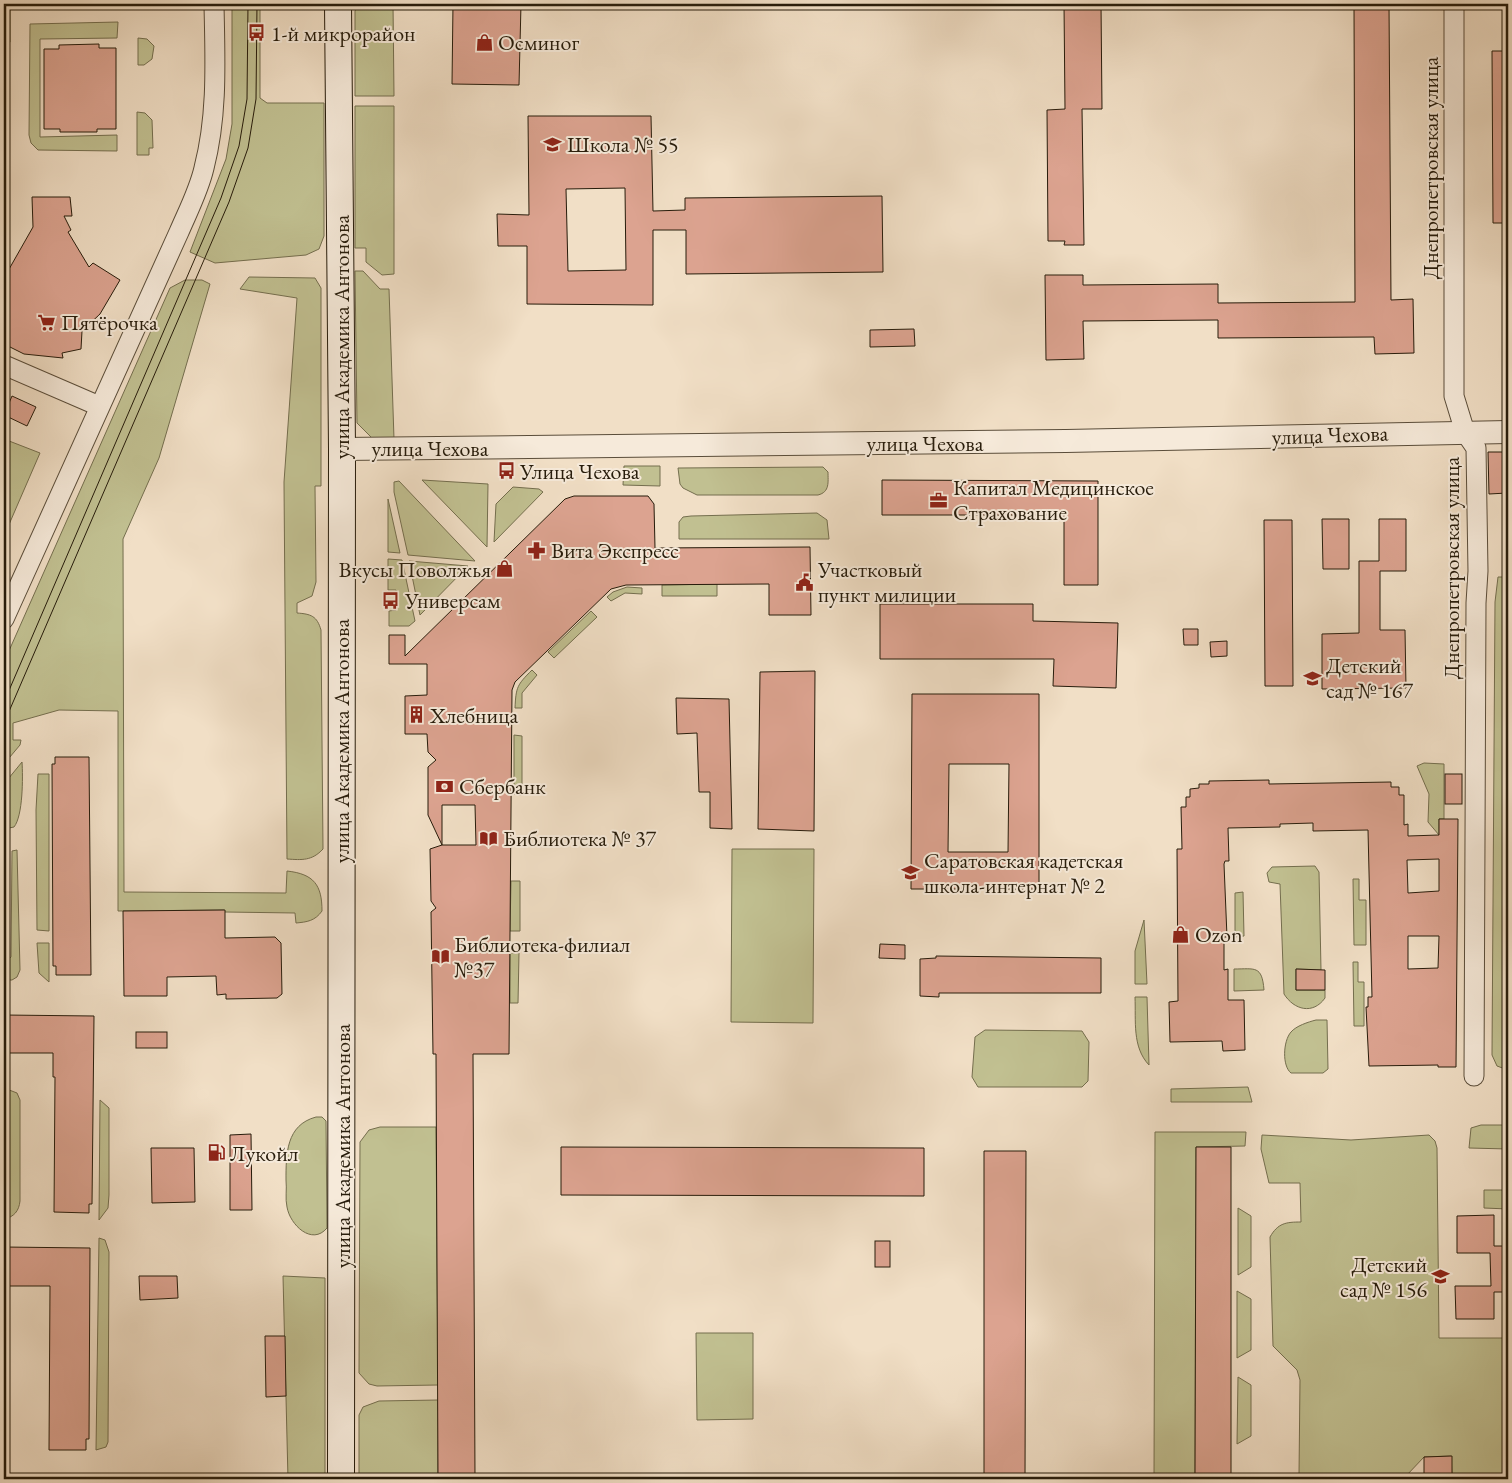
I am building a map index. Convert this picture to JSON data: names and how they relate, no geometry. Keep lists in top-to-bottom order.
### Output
{
  "streets": {
    "main road": ["улица Академика Антонова"],
    "street": ["Днепропетровская улица", "улица Чехова"]
  },
  "crossings": [
    ["Днепропетровская улица", "улица Чехова"],
    ["улица Академика Антонова", "улица Чехова"]
  ],
  "places": {
    "bus stop": ["1-й микрорайон", "Улица Чехова", "Универсам"],
    "shop": ["Осминог", "Вкусы Поволжья", "Ozon"],
    "school or university": [
      "Школа № 55",
      "Детский сад № 167",
      "Саратовская кадетская школа-интернат № 2",
      "Детский сад № 156"
    ],
    "supermarket": ["Пятёрочка"],
    "office": ["Капитал Медицинское Страхование"],
    "pharmacy": ["Вита Экспресс"],
    "public building": ["Участковый пункт милиции"],
    "building": ["Хлебница"],
    "bank": ["Сбербанк"],
    "library": ["Библиотека № 37", "Библиотека-филиал №37"],
    "fuel station": ["Лукойл"]
  }
}
